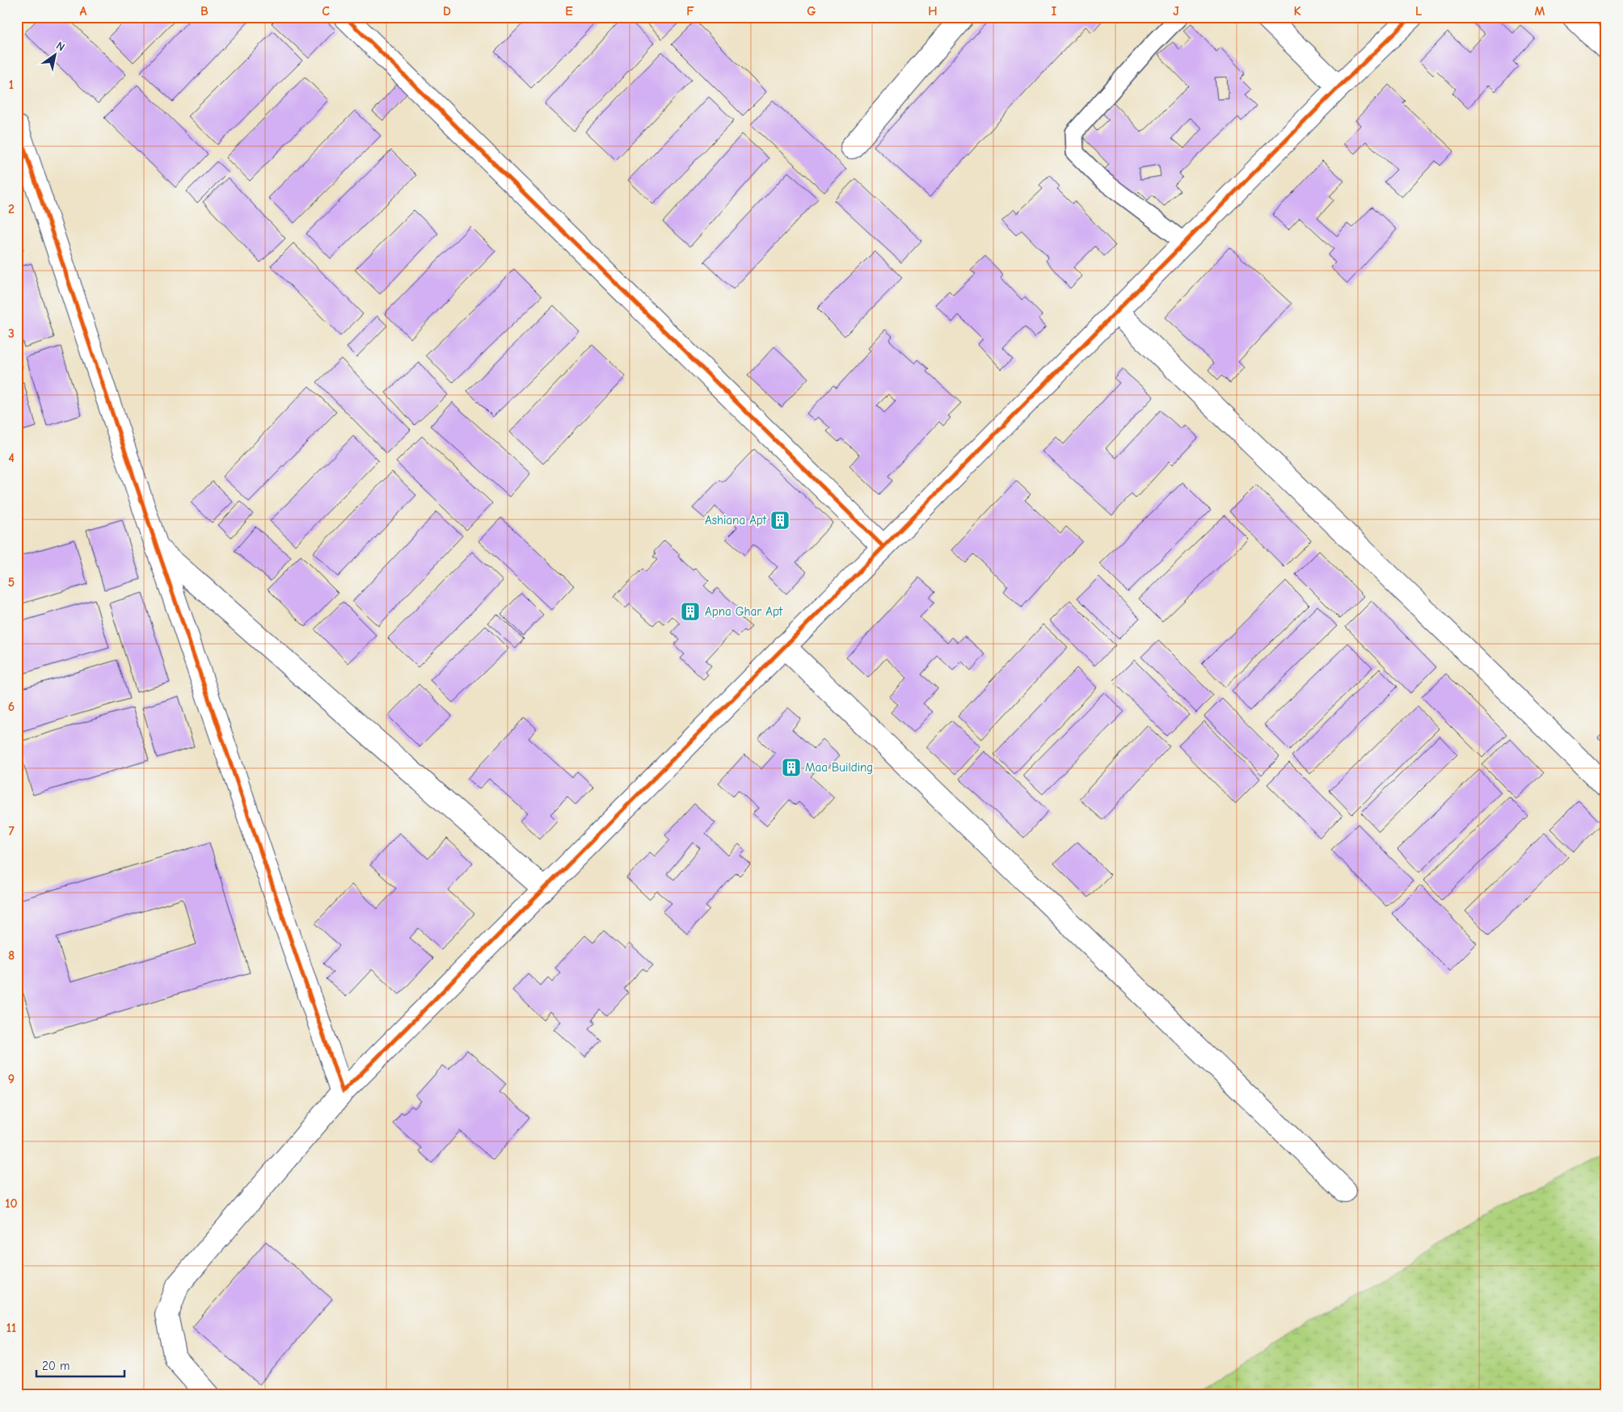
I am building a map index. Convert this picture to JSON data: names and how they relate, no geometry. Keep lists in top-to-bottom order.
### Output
{
  "places": {
    "building": ["Ashiana Apt", "Apna Ghar Apt", "Maa Building"]
  },
  "scale_bar": "20 m",
  "north": "top right",
  "grid": {
    "columns": [
      "A",
      "B",
      "C",
      "D",
      "E",
      "F",
      "G",
      "H",
      "I",
      "J",
      "K",
      "L",
      "M"
    ],
    "rows": [
      "1",
      "2",
      "3",
      "4",
      "5",
      "6",
      "7",
      "8",
      "9",
      "10",
      "11"
    ]
  }
}
